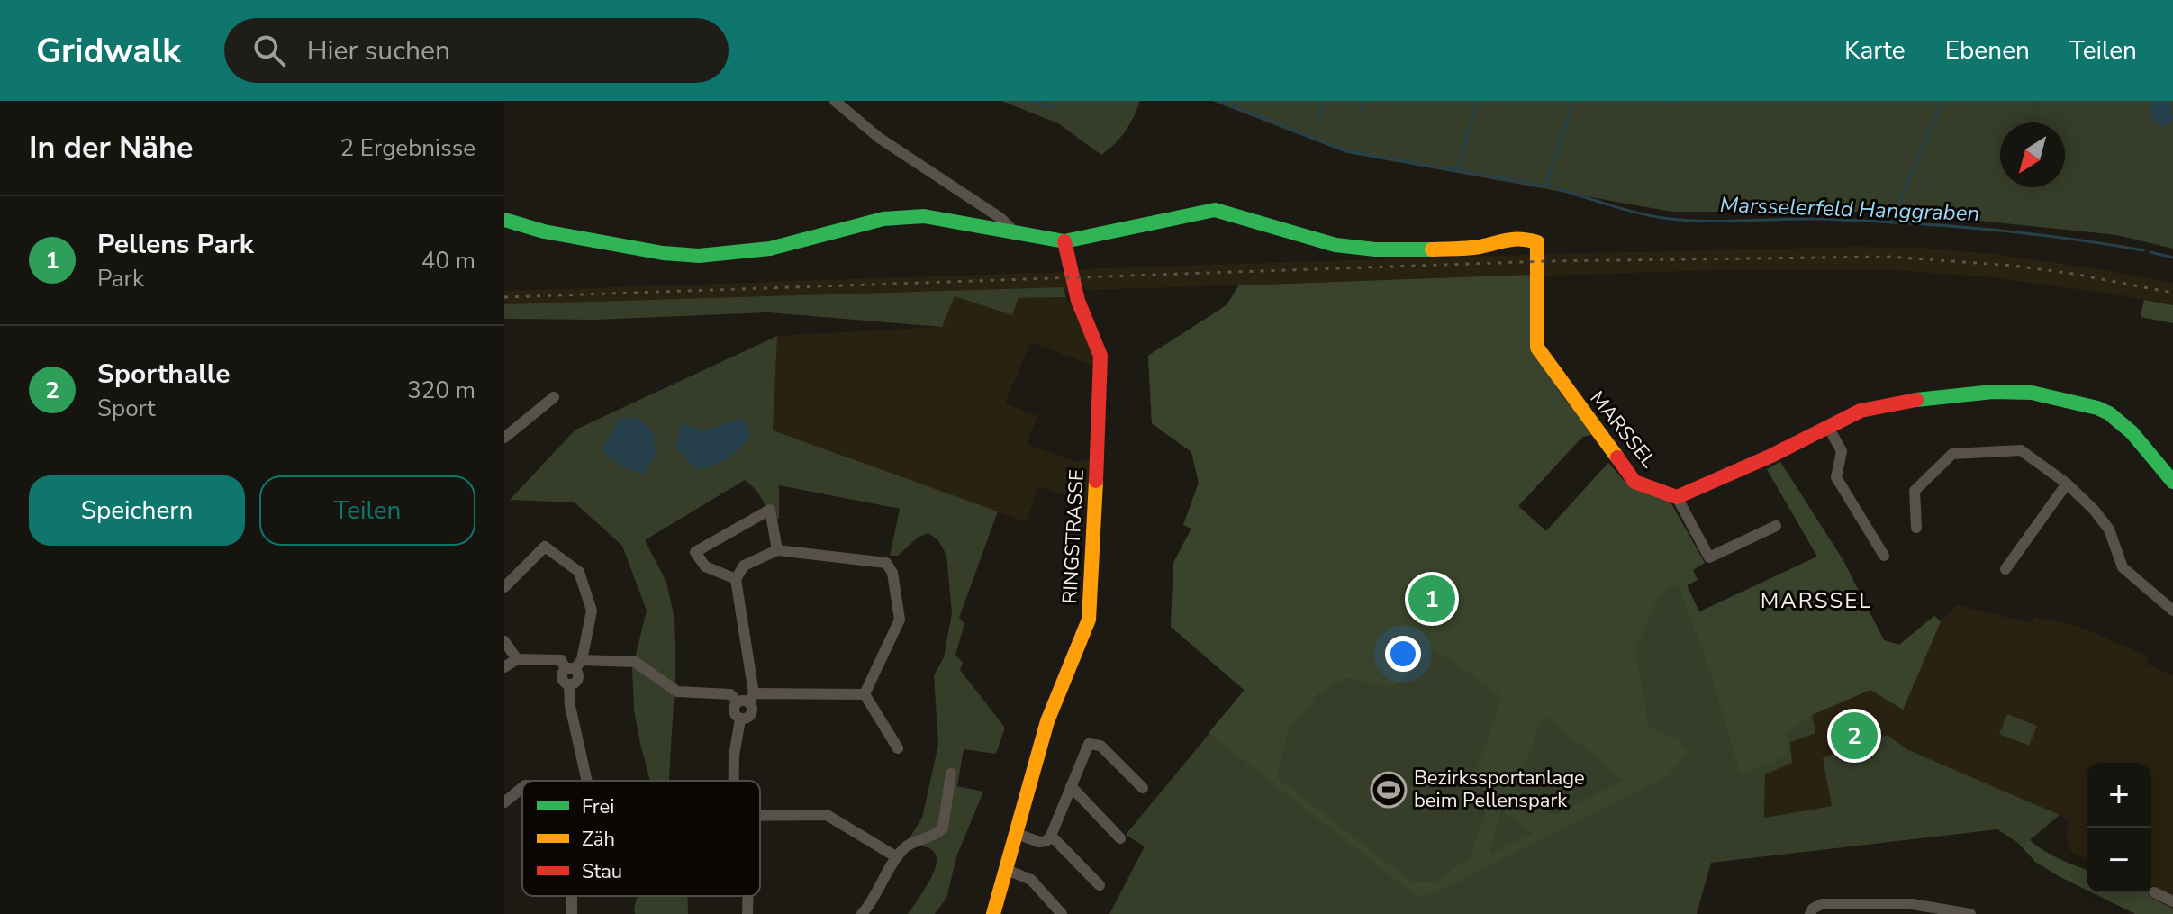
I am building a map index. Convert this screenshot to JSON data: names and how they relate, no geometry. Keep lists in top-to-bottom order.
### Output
{
  "streets": {
    "street": ["MARSSEL", "RINGSTRASSE"]
  },
  "crossings": [
    ["MARSSEL", "RINGSTRASSE"]
  ],
  "districts": ["MARSSEL"],
  "water": ["Marsselerfeld Hanggraben"],
  "places": {
    "sports": ["Bezirkssportanlage beim Pellenspark"]
  },
  "legend": ["Frei", "Zäh", "Stau"],
  "north": "bottom left",
  "page": {
    "header": "Gridwalk",
    "search": "Hier suchen",
    "nav": ["Karte", "Ebenen", "Teilen"],
    "heading": ["In der Nähe", "2 Ergebnisse"],
    "list": [
      {
        "mark": "1",
        "name": "Pellens Park",
        "note": "Park",
        "value": "40 m"
      },
      {
        "mark": "2",
        "name": "Sporthalle",
        "note": "Sport",
        "value": "320 m"
      }
    ],
    "buttons": ["Speichern", "Teilen"],
    "pins": ["1", "2"],
    "map_buttons": ["+", "−"]
  }
}
